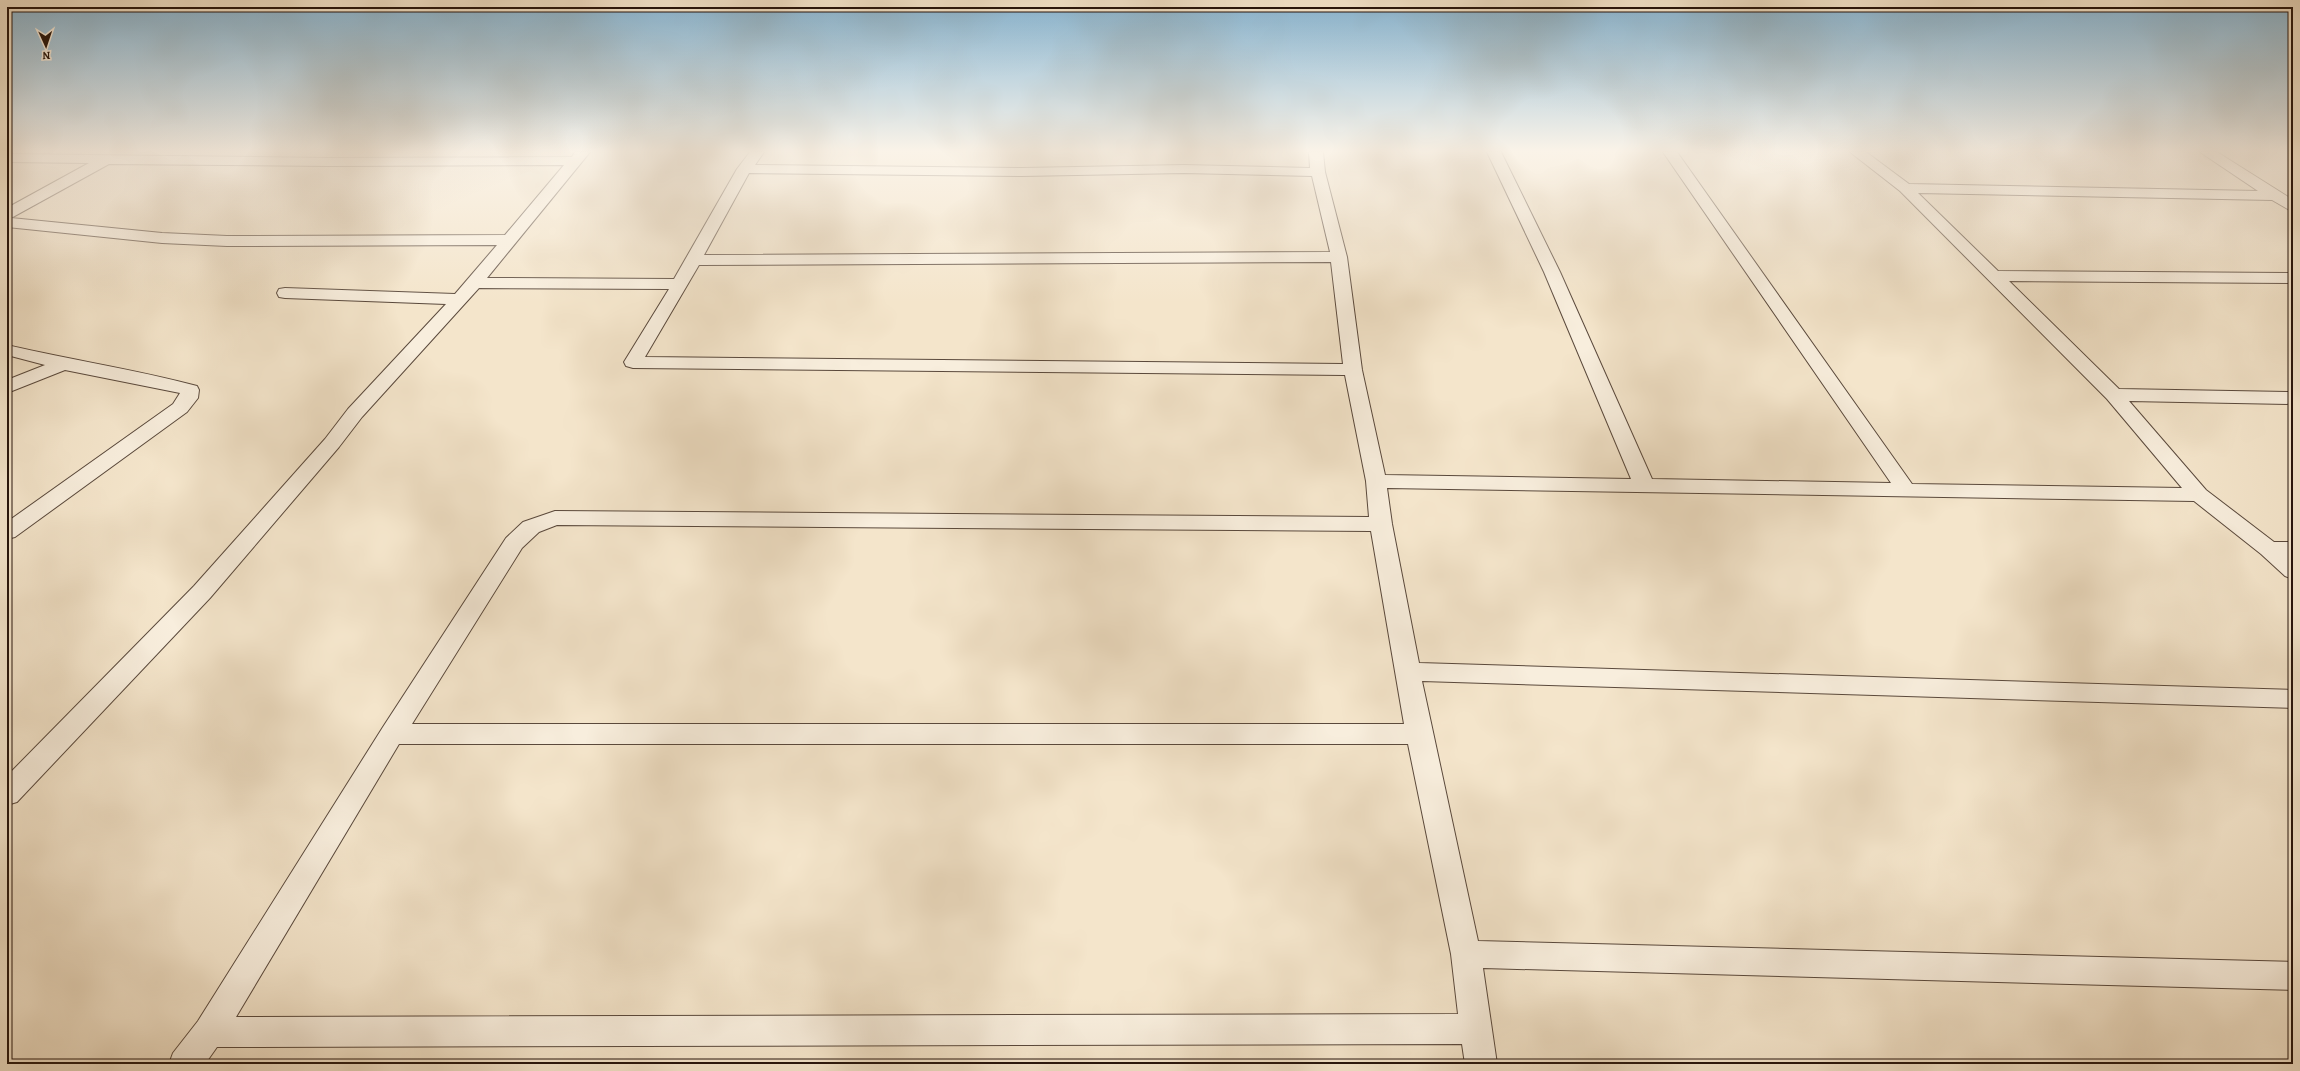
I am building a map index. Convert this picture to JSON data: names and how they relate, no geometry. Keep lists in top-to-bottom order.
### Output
{
  "north": "bottom"
}
